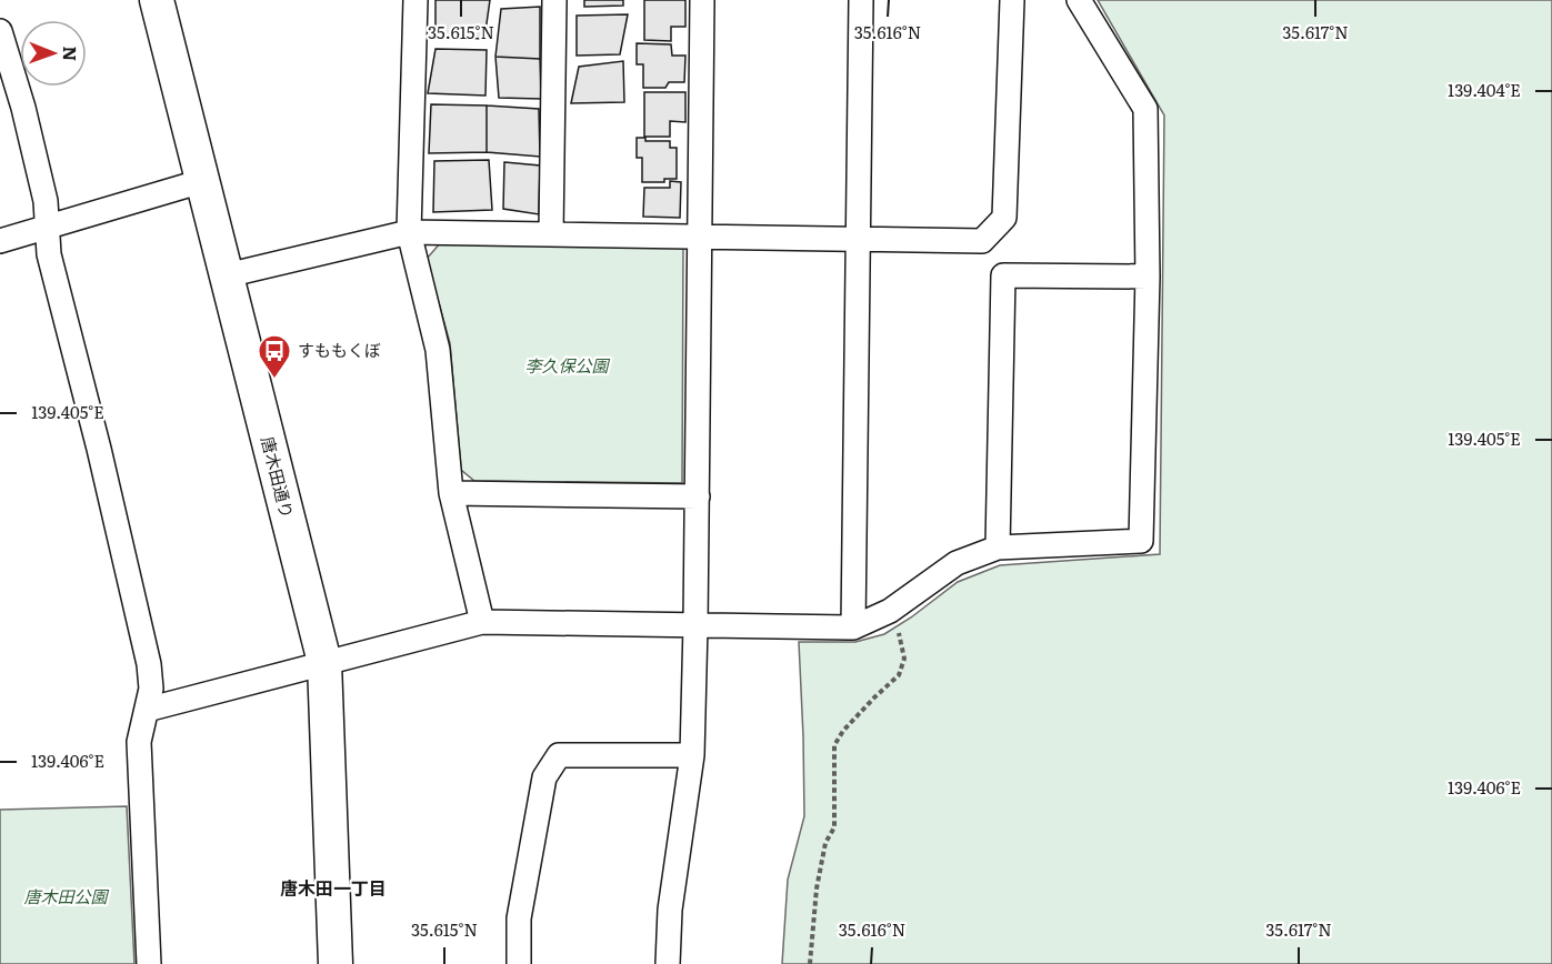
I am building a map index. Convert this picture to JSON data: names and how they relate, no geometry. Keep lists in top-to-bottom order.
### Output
{
  "streets": {
    "street": ["唐木田通り"]
  },
  "districts": ["唐木田一丁目"],
  "parks": ["李久保公園", "唐木田公園"],
  "places": {
    "bus stop": ["すももくぼ"]
  },
  "north": "right",
  "coordinates": [
    "35.615°N",
    "35.616°N",
    "35.617°N",
    "139.404°E",
    "139.405°E",
    "139.406°E"
  ]
}
